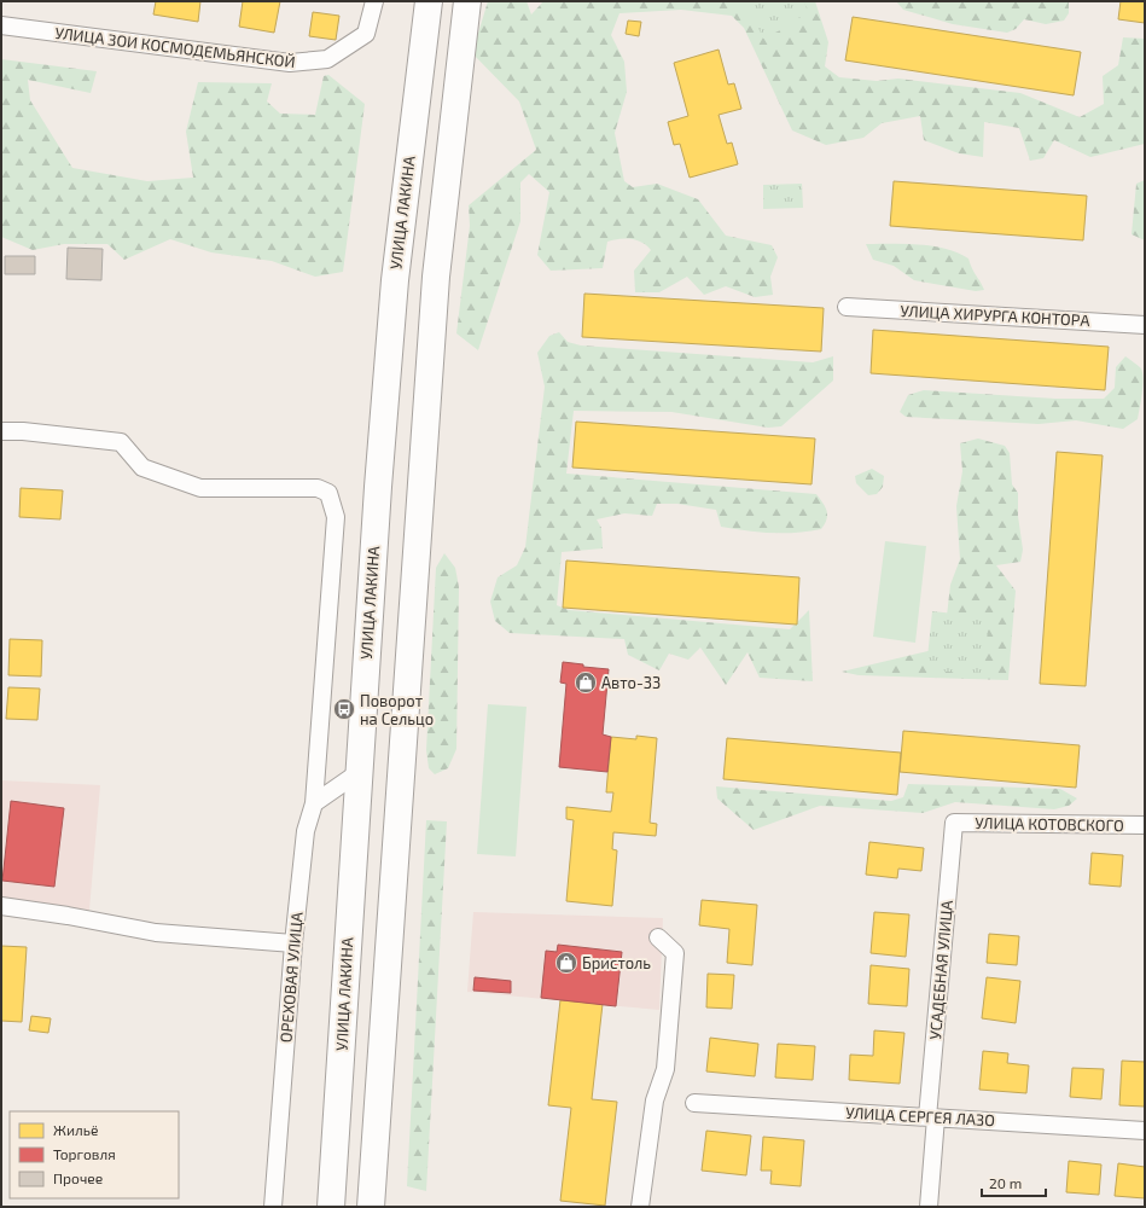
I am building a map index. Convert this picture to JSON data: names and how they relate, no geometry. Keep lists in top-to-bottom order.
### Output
{
  "streets": {
    "highway": ["УЛИЦА ЛАКИНА"],
    "street": [
      "УЛИЦА ЗОИ КОСМОДЕМЬЯНСКОЙ",
      "УЛИЦА ХИРУРГА КОНТОРА",
      "УЛИЦА КОТОВСКОГО",
      "УСАДЕБНАЯ УЛИЦА",
      "ОРЕХОВАЯ УЛИЦА",
      "УЛИЦА СЕРГЕЯ ЛАЗО"
    ]
  },
  "crossings": [
    ["УЛИЦА КОТОВСКОГО", "УСАДЕБНАЯ УЛИЦА"],
    ["УСАДЕБНАЯ УЛИЦА", "УЛИЦА СЕРГЕЯ ЛАЗО"]
  ],
  "places": {
    "shop": ["Авто-33", "Бристоль"],
    "bus stop": ["Поворот на Сельцо"]
  },
  "legend": ["Жильё", "Торговля", "Прочее"],
  "scale_bar": "20 m"
}
